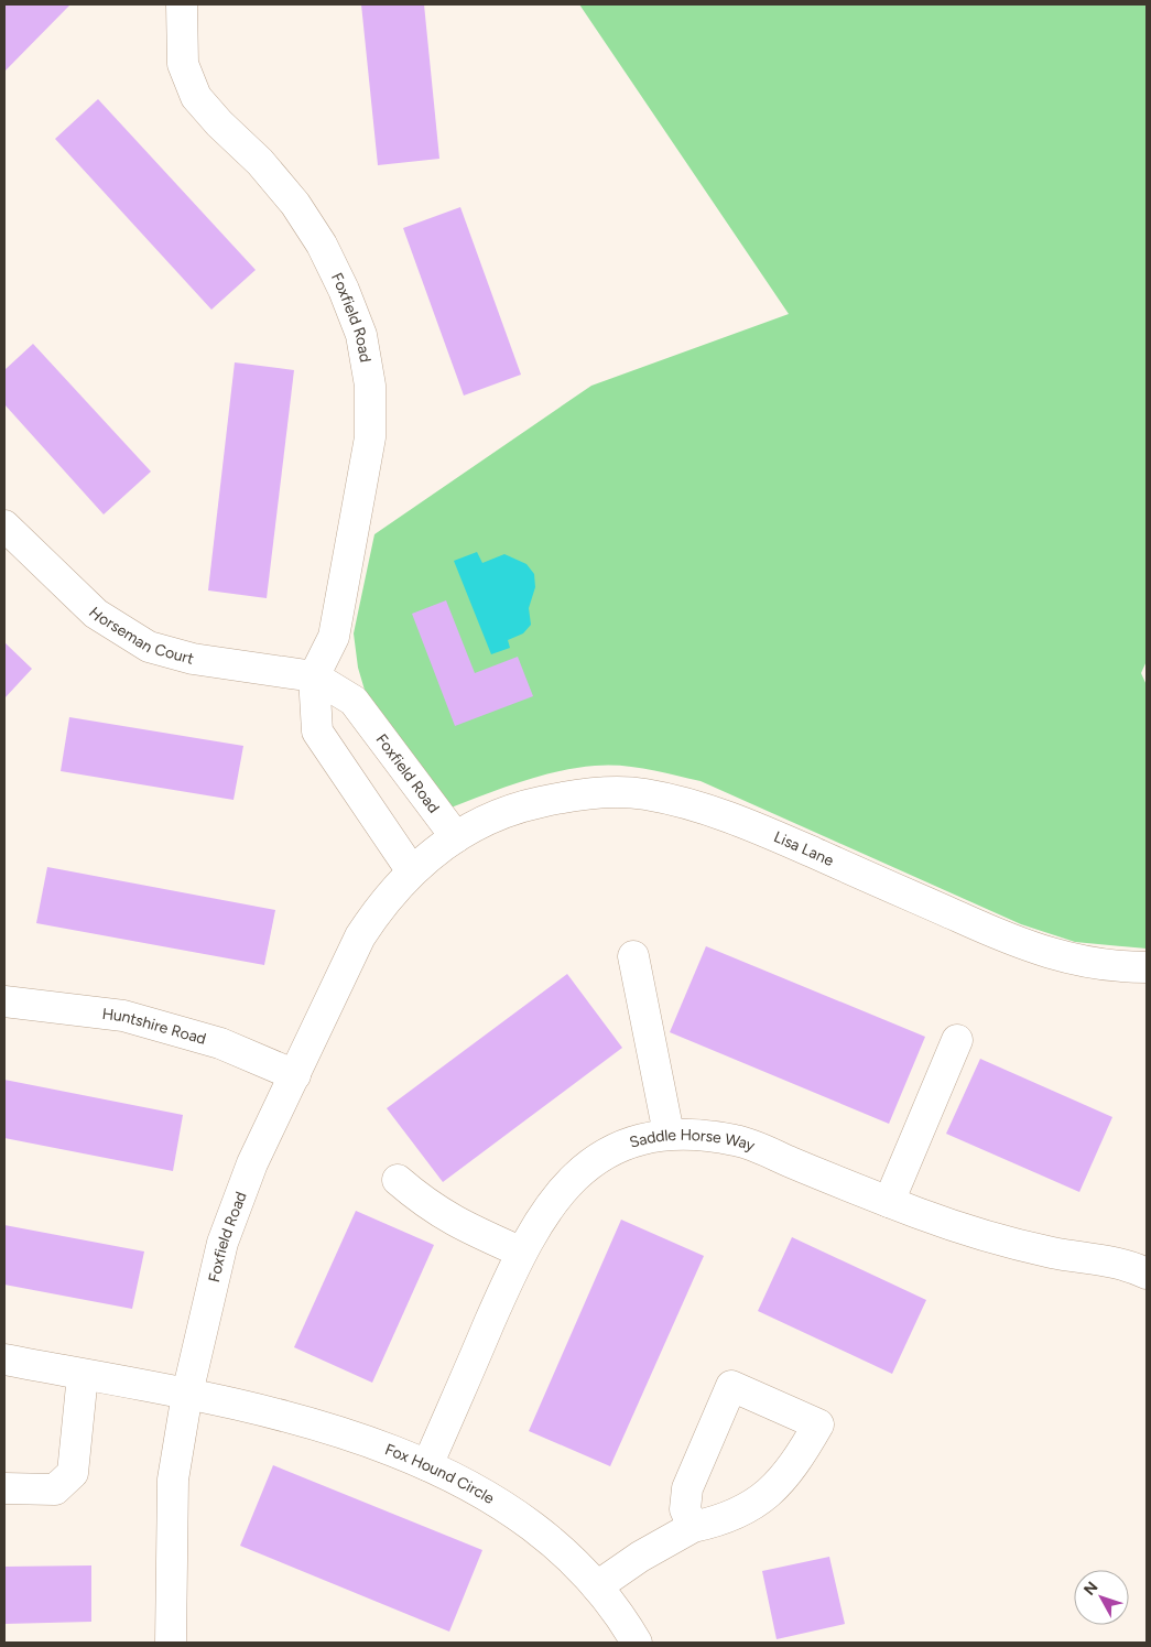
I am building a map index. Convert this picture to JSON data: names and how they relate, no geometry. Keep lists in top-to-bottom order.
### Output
{
  "streets": {
    "street": [
      "Foxfield Road",
      "Horseman Court",
      "Lisa Lane",
      "Huntshire Road",
      "Saddle Horse Way",
      "Fox Hound Circle"
    ]
  },
  "crossings": [
    ["Foxfield Road", "Horseman Court"],
    ["Foxfield Road", "Lisa Lane"],
    ["Foxfield Road", "Huntshire Road"],
    ["Foxfield Road", "Fox Hound Circle"],
    ["Saddle Horse Way", "Fox Hound Circle"]
  ],
  "north": "top left"
}
